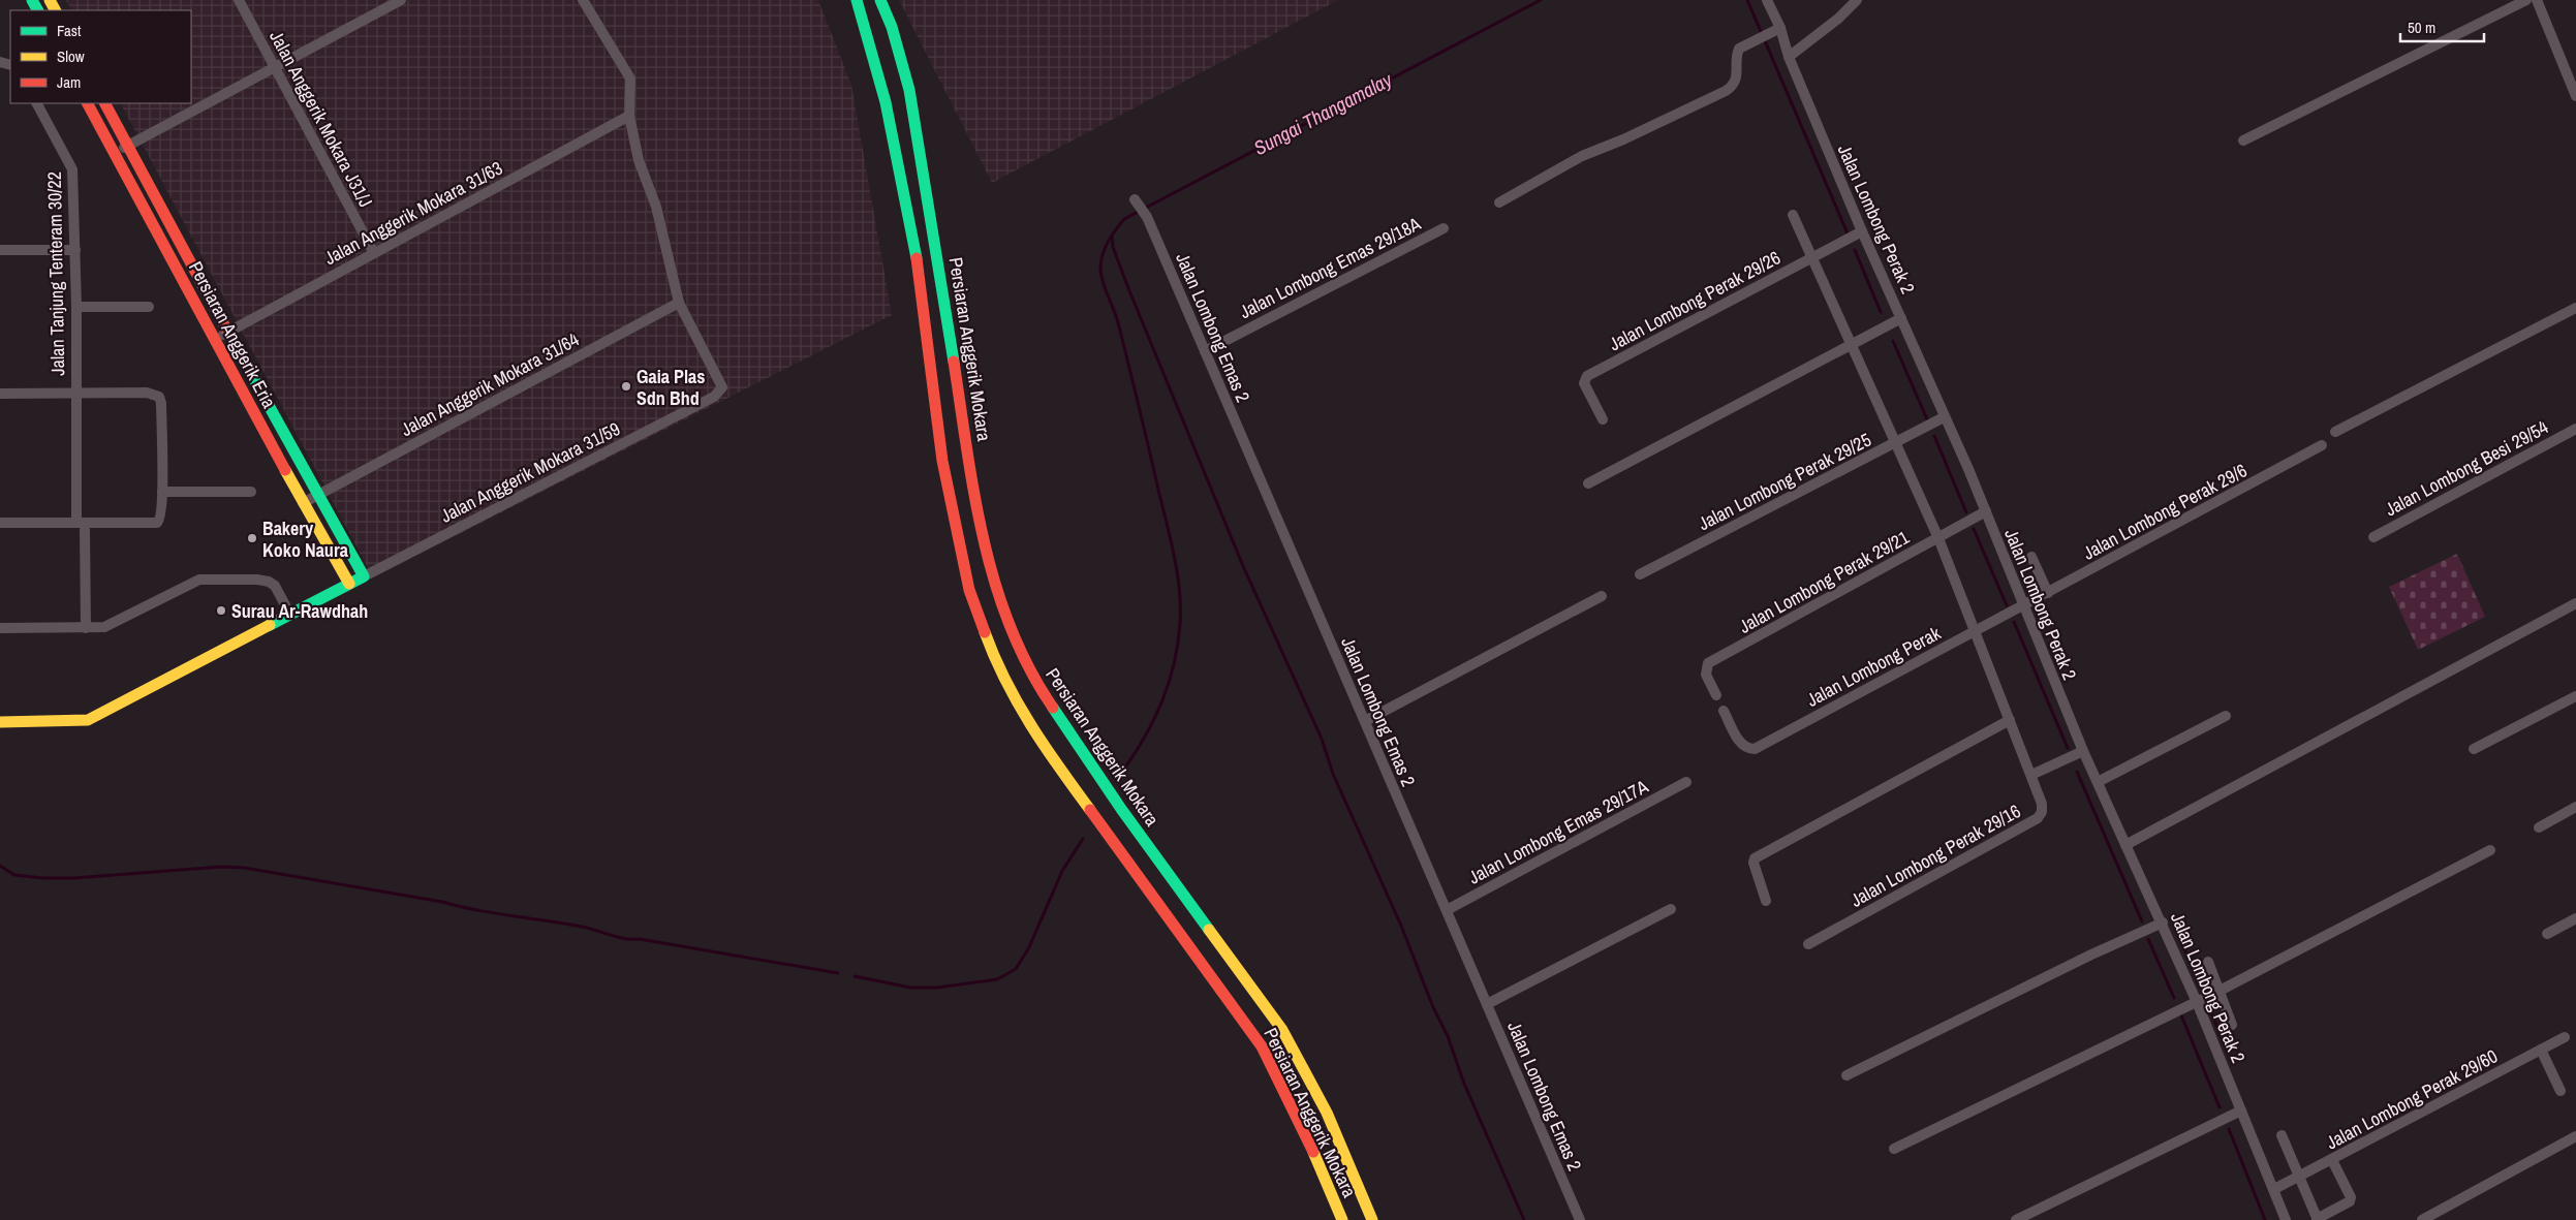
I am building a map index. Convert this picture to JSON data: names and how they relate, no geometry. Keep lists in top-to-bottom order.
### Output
{
  "streets": {
    "main road": ["Persiaran Anggerik Eria", "Persiaran Anggerik Mokara"],
    "street": [
      "Jalan Anggerik Mokara J31/J",
      "Jalan Anggerik Mokara 31/63",
      "Jalan Lombong Perak 2",
      "Jalan Lombong Emas 29/18A",
      "Jalan Tanjung Tenteram 30/22",
      "Jalan Lombong Perak 29/26",
      "Jalan Lombong Emas 2",
      "Jalan Anggerik Mokara 31/64",
      "Jalan Lombong Besi 29/54",
      "Jalan Anggerik Mokara 31/59",
      "Jalan Lombong Perak 29/25",
      "Jalan Lombong Perak 29/6",
      "Jalan Lombong Perak 29/21",
      "Jalan Lombong Perak",
      "Jalan Lombong Emas 29/17A",
      "Jalan Lombong Perak 29/16",
      "Jalan Lombong Perak 29/60"
    ]
  },
  "crossings": [
    ["Jalan Anggerik Mokara J31/J", "Jalan Anggerik Mokara 31/63"],
    ["Jalan Anggerik Mokara 31/63", "Persiaran Anggerik Eria"],
    ["Jalan Anggerik Mokara 31/63", "Jalan Anggerik Mokara 31/59"],
    ["Jalan Lombong Perak 2", "Jalan Lombong Perak 29/26"],
    ["Jalan Lombong Perak 2", "Jalan Lombong Perak 29/25"],
    ["Jalan Lombong Perak 2", "Jalan Lombong Perak 29/6"],
    ["Jalan Lombong Perak 2", "Jalan Lombong Perak 29/21"],
    ["Jalan Lombong Perak 2", "Jalan Lombong Perak"],
    ["Jalan Lombong Perak 2", "Jalan Lombong Perak 29/60"],
    ["Jalan Lombong Emas 29/18A", "Jalan Lombong Emas 2"],
    ["Jalan Lombong Emas 2", "Jalan Lombong Emas 29/17A"],
    ["Persiaran Anggerik Eria", "Jalan Anggerik Mokara 31/64"],
    ["Persiaran Anggerik Eria", "Jalan Anggerik Mokara 31/59"],
    ["Jalan Anggerik Mokara 31/64", "Jalan Anggerik Mokara 31/59"],
    ["Jalan Lombong Perak 29/25", "Jalan Lombong Perak 29/16"],
    ["Jalan Lombong Perak 29/6", "Jalan Lombong Perak"],
    ["Jalan Lombong Perak 29/21", "Jalan Lombong Perak 29/16"],
    ["Jalan Lombong Perak", "Jalan Lombong Perak 29/16"]
  ],
  "water": ["Sungai Thangamalay"],
  "places": ["Gaia Plas Sdn Bhd", "Bakery Koko Naura", "Surau Ar-Rawdhah"],
  "legend": ["Fast", "Slow", "Jam"],
  "scale_bar": "50 m"
}
